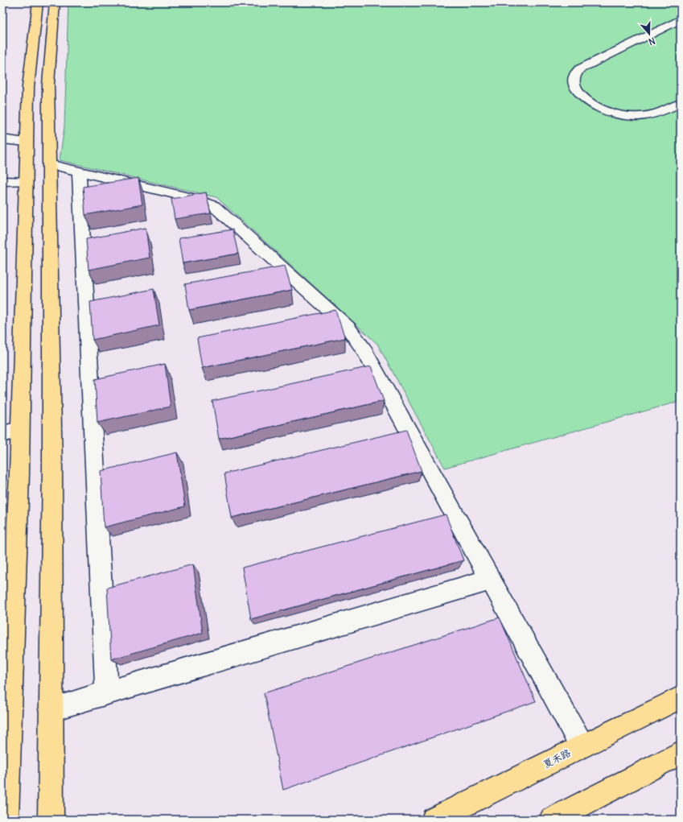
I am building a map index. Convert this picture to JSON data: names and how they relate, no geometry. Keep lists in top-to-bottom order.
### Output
{
  "streets": {
    "main road": ["夏禾路"]
  },
  "north": "bottom"
}
